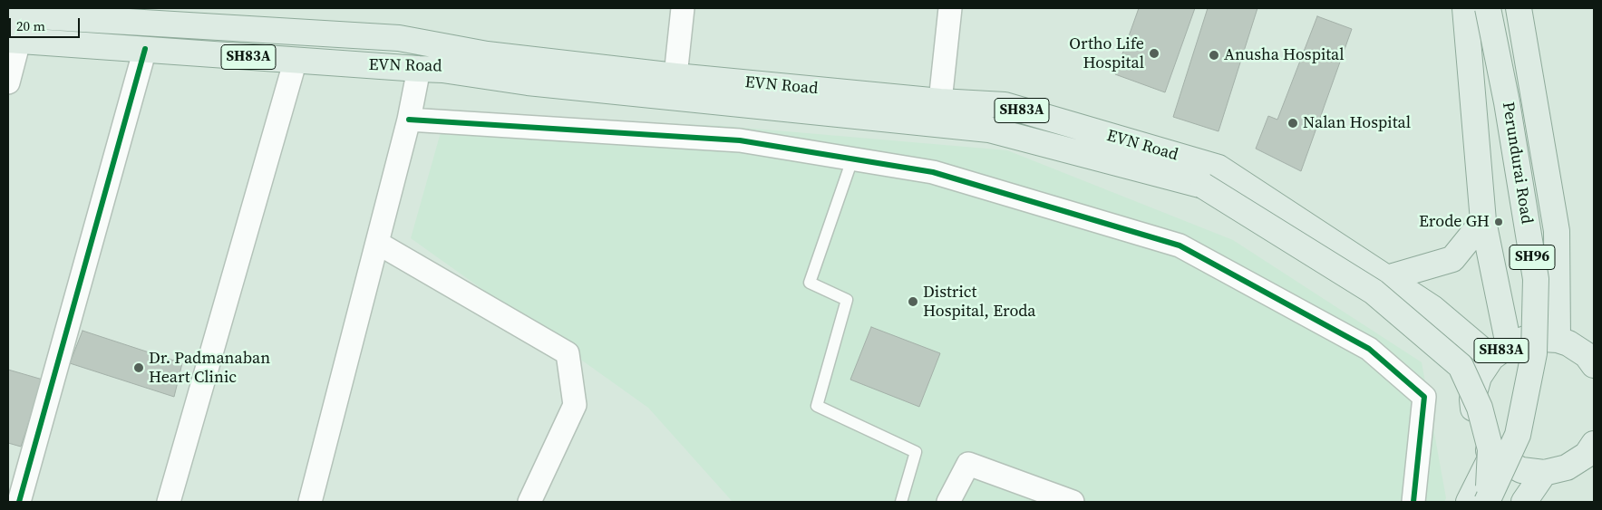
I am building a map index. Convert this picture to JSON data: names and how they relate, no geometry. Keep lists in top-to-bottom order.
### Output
{
  "streets": {
    "main road": [
      "SH83A",
      "EVN Road",
      "Perundurai Road",
      "SH96"
    ]
  },
  "crossings": [
    ["SH83A", "EVN Road"]
  ],
  "places": [
    "Ortho Life Hospital",
    "Anusha Hospital",
    "Nalan Hospital",
    "Erode GH",
    "District Hospital, Eroda",
    "Dr. Padmanaban Heart Clinic"
  ],
  "scale_bar": "20 m"
}
